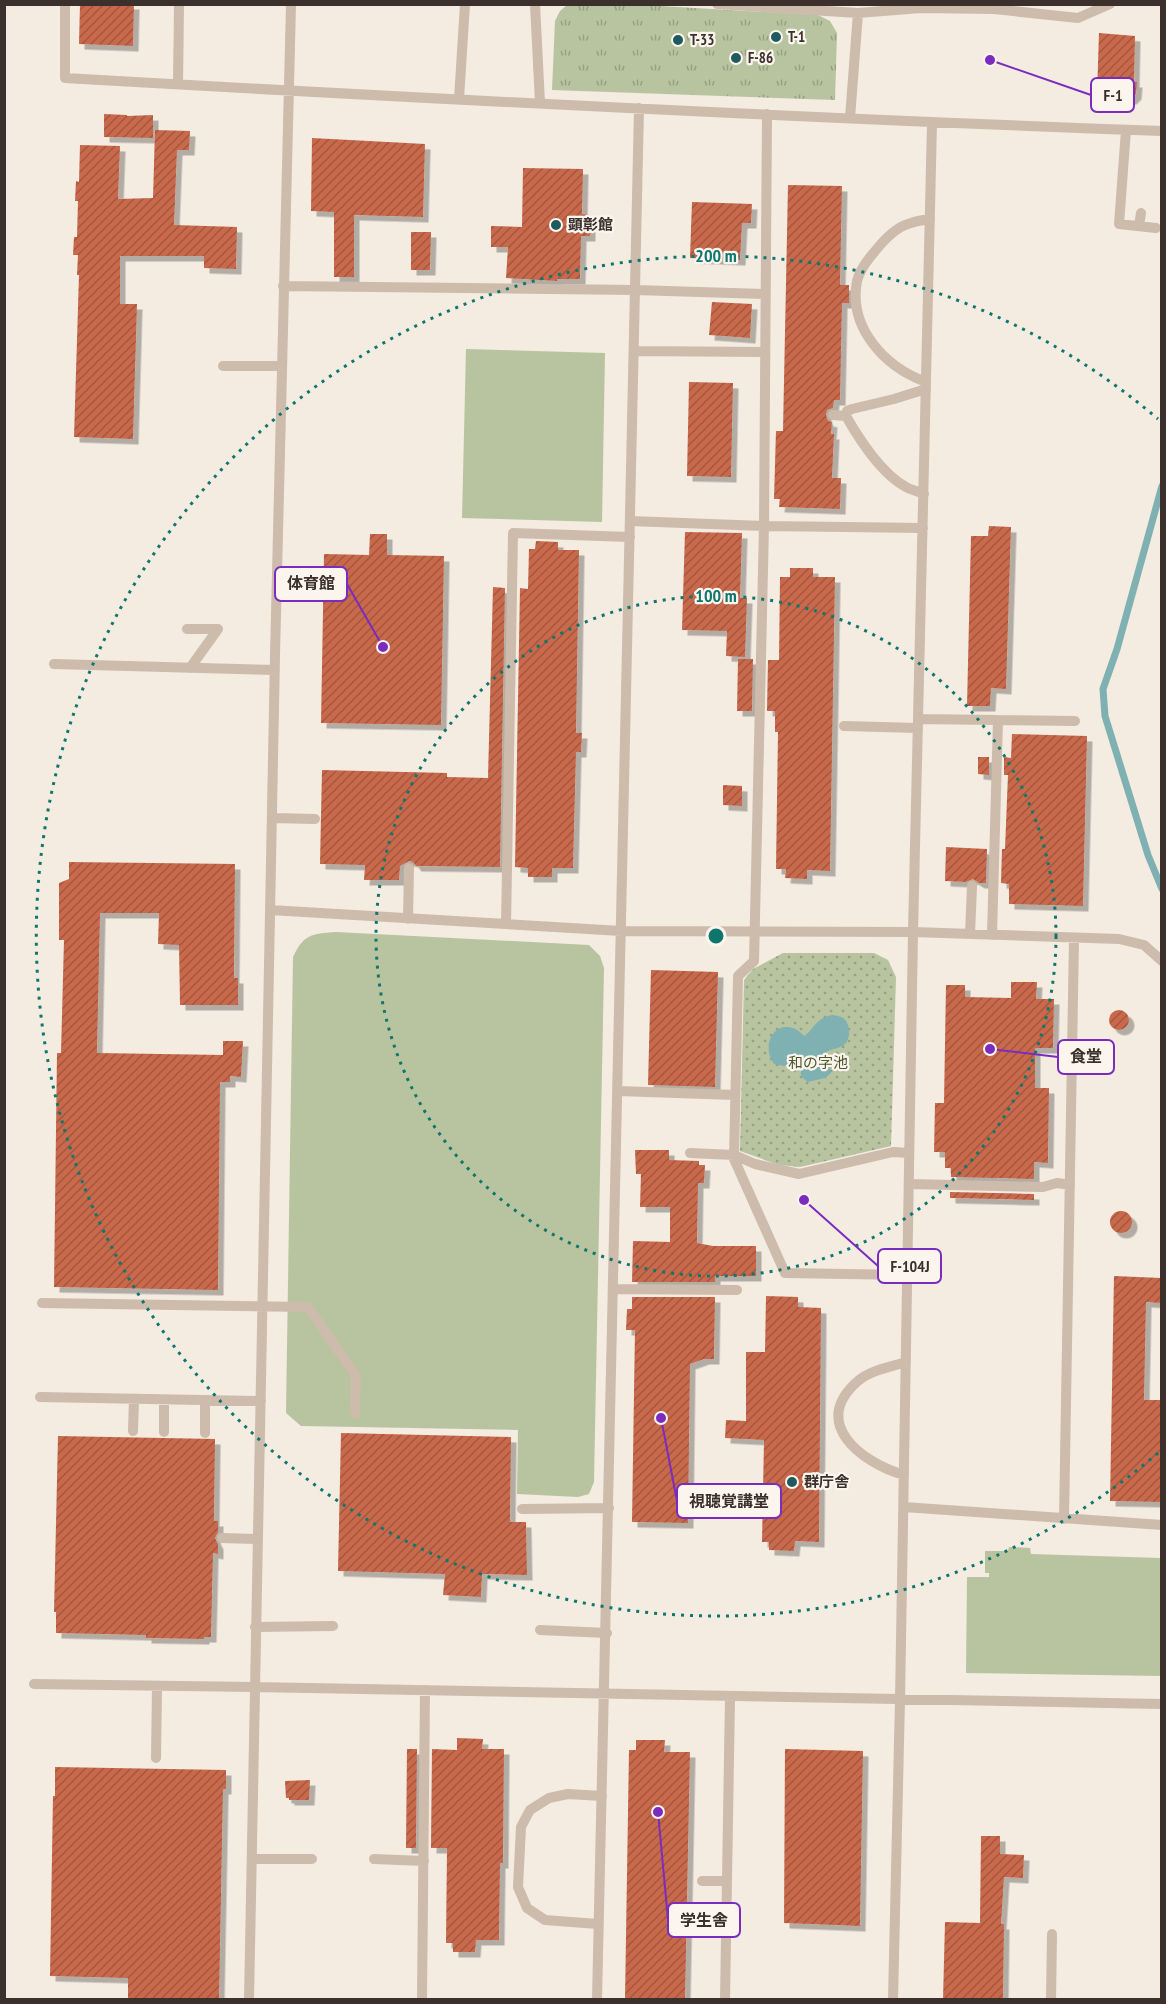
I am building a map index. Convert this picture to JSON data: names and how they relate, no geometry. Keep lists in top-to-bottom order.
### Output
{
  "parks": ["和の字池"],
  "places": [
    "T-1",
    "T-33",
    "F-86",
    "F-1",
    "顕彰館",
    "体育館",
    "食堂",
    "F-104J",
    "視聴覚講堂",
    "群庁舎",
    "学生舎"
  ],
  "rings": ["200 m", "100 m"]
}
